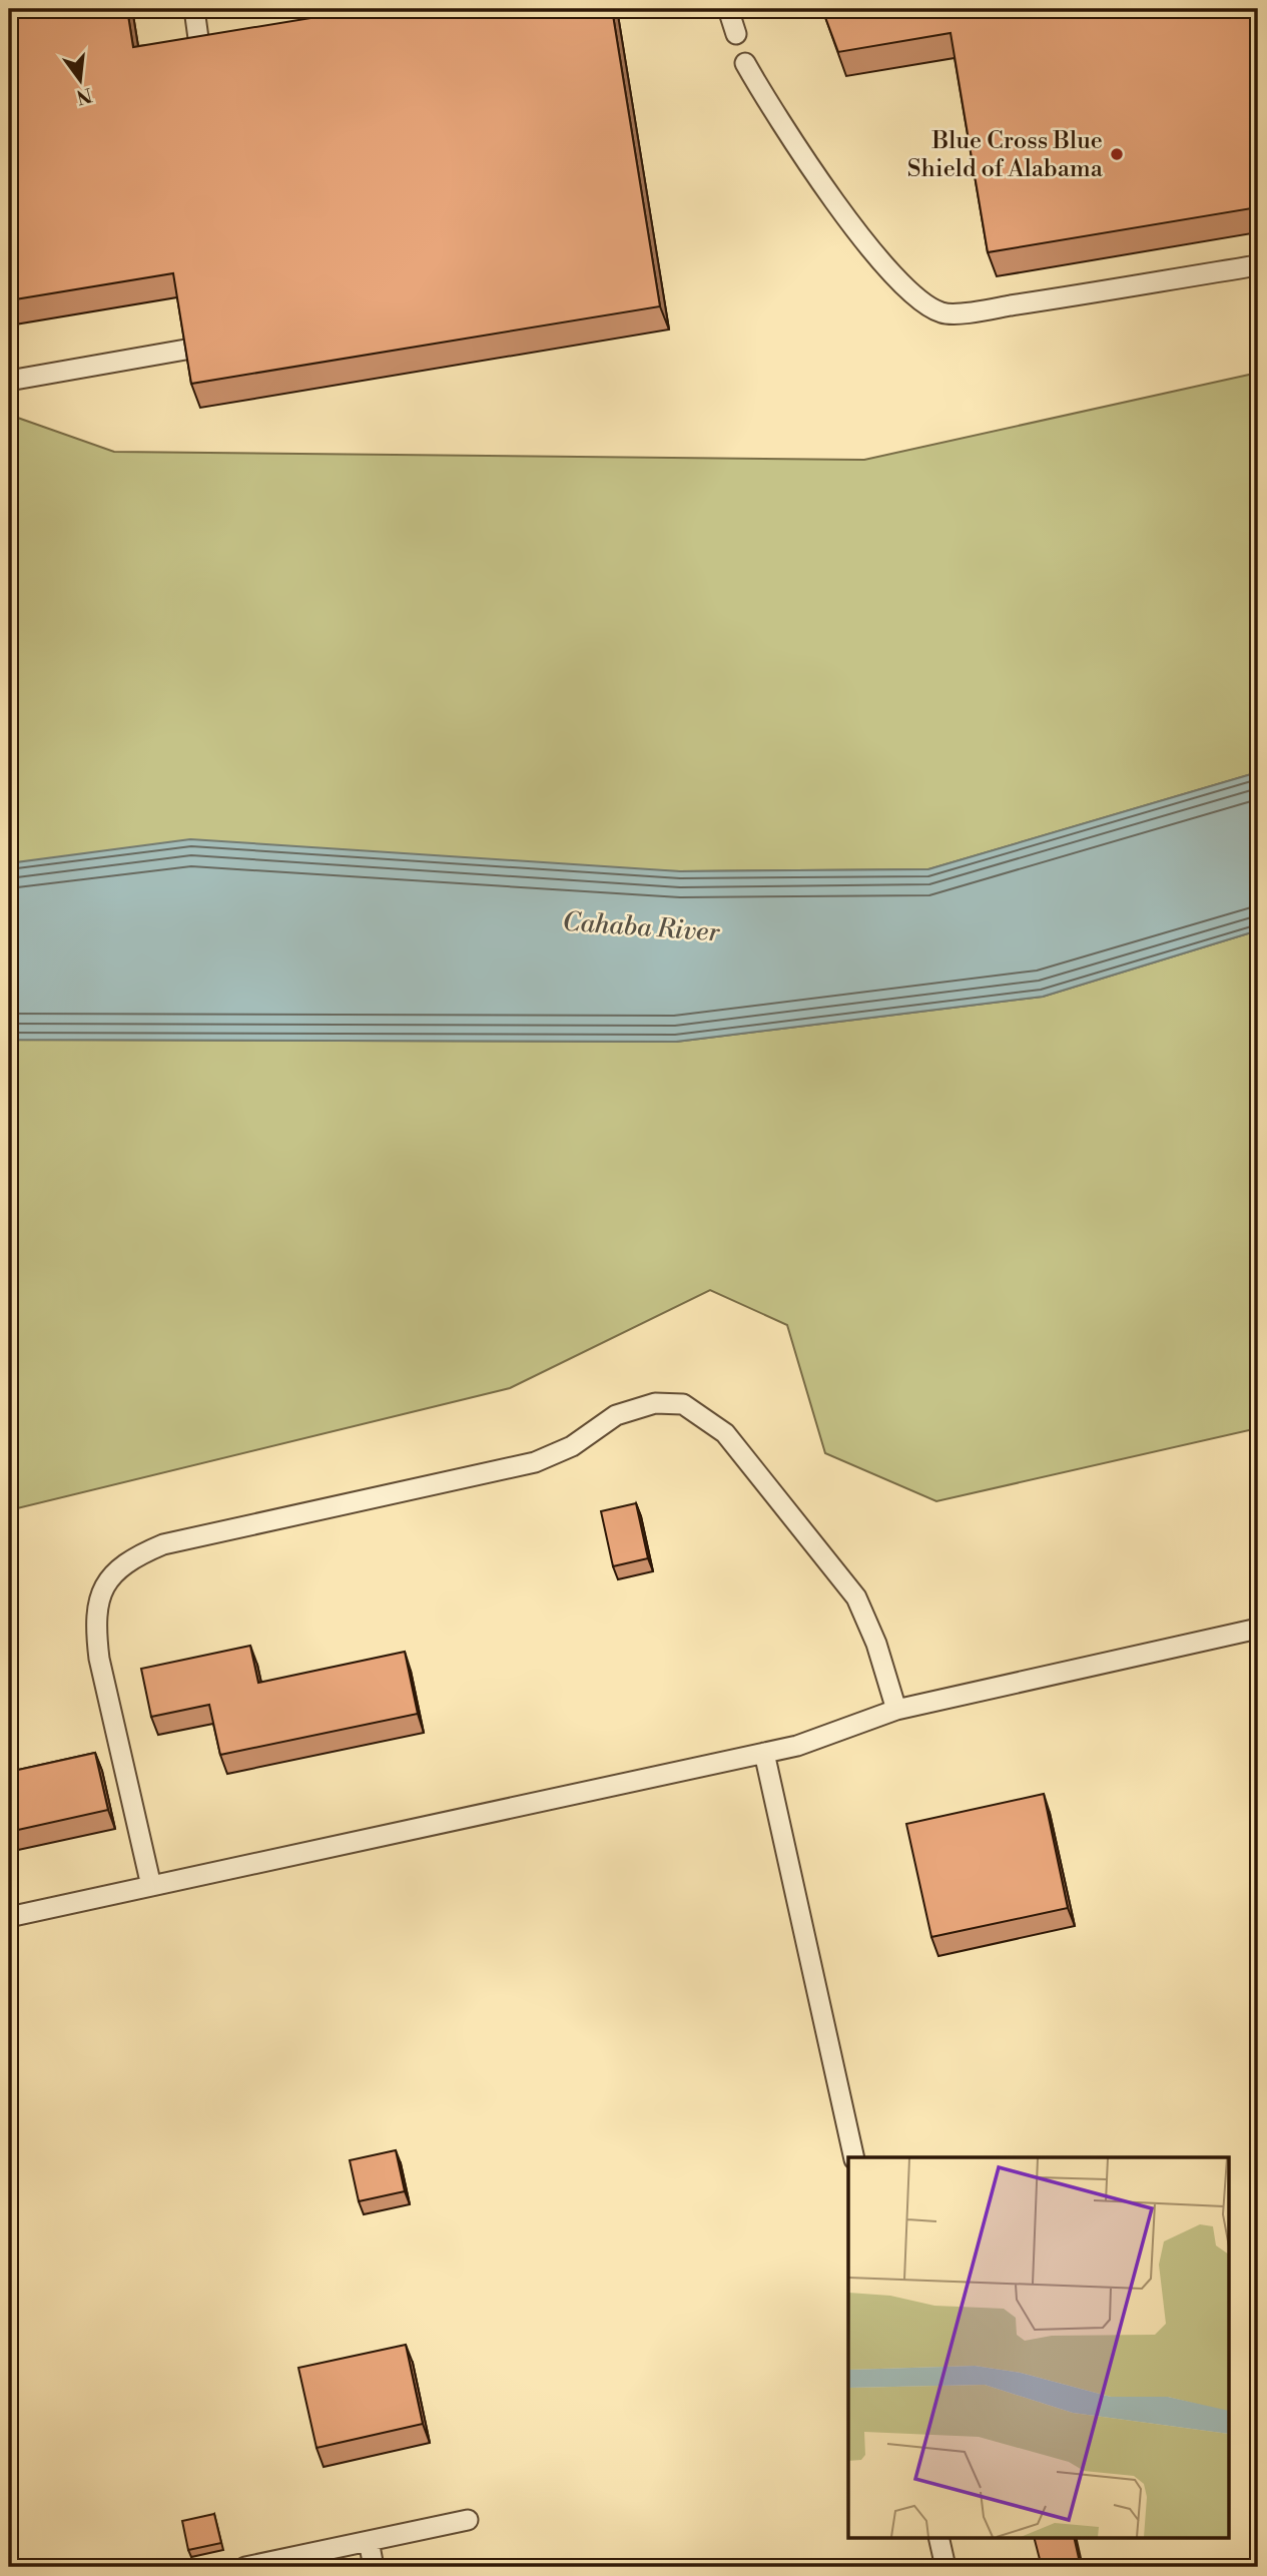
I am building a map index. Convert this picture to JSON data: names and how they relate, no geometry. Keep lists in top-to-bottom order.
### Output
{
  "water": ["Cahaba River"],
  "places": ["Blue Cross Blue Shield of Alabama"],
  "north": "bottom"
}
